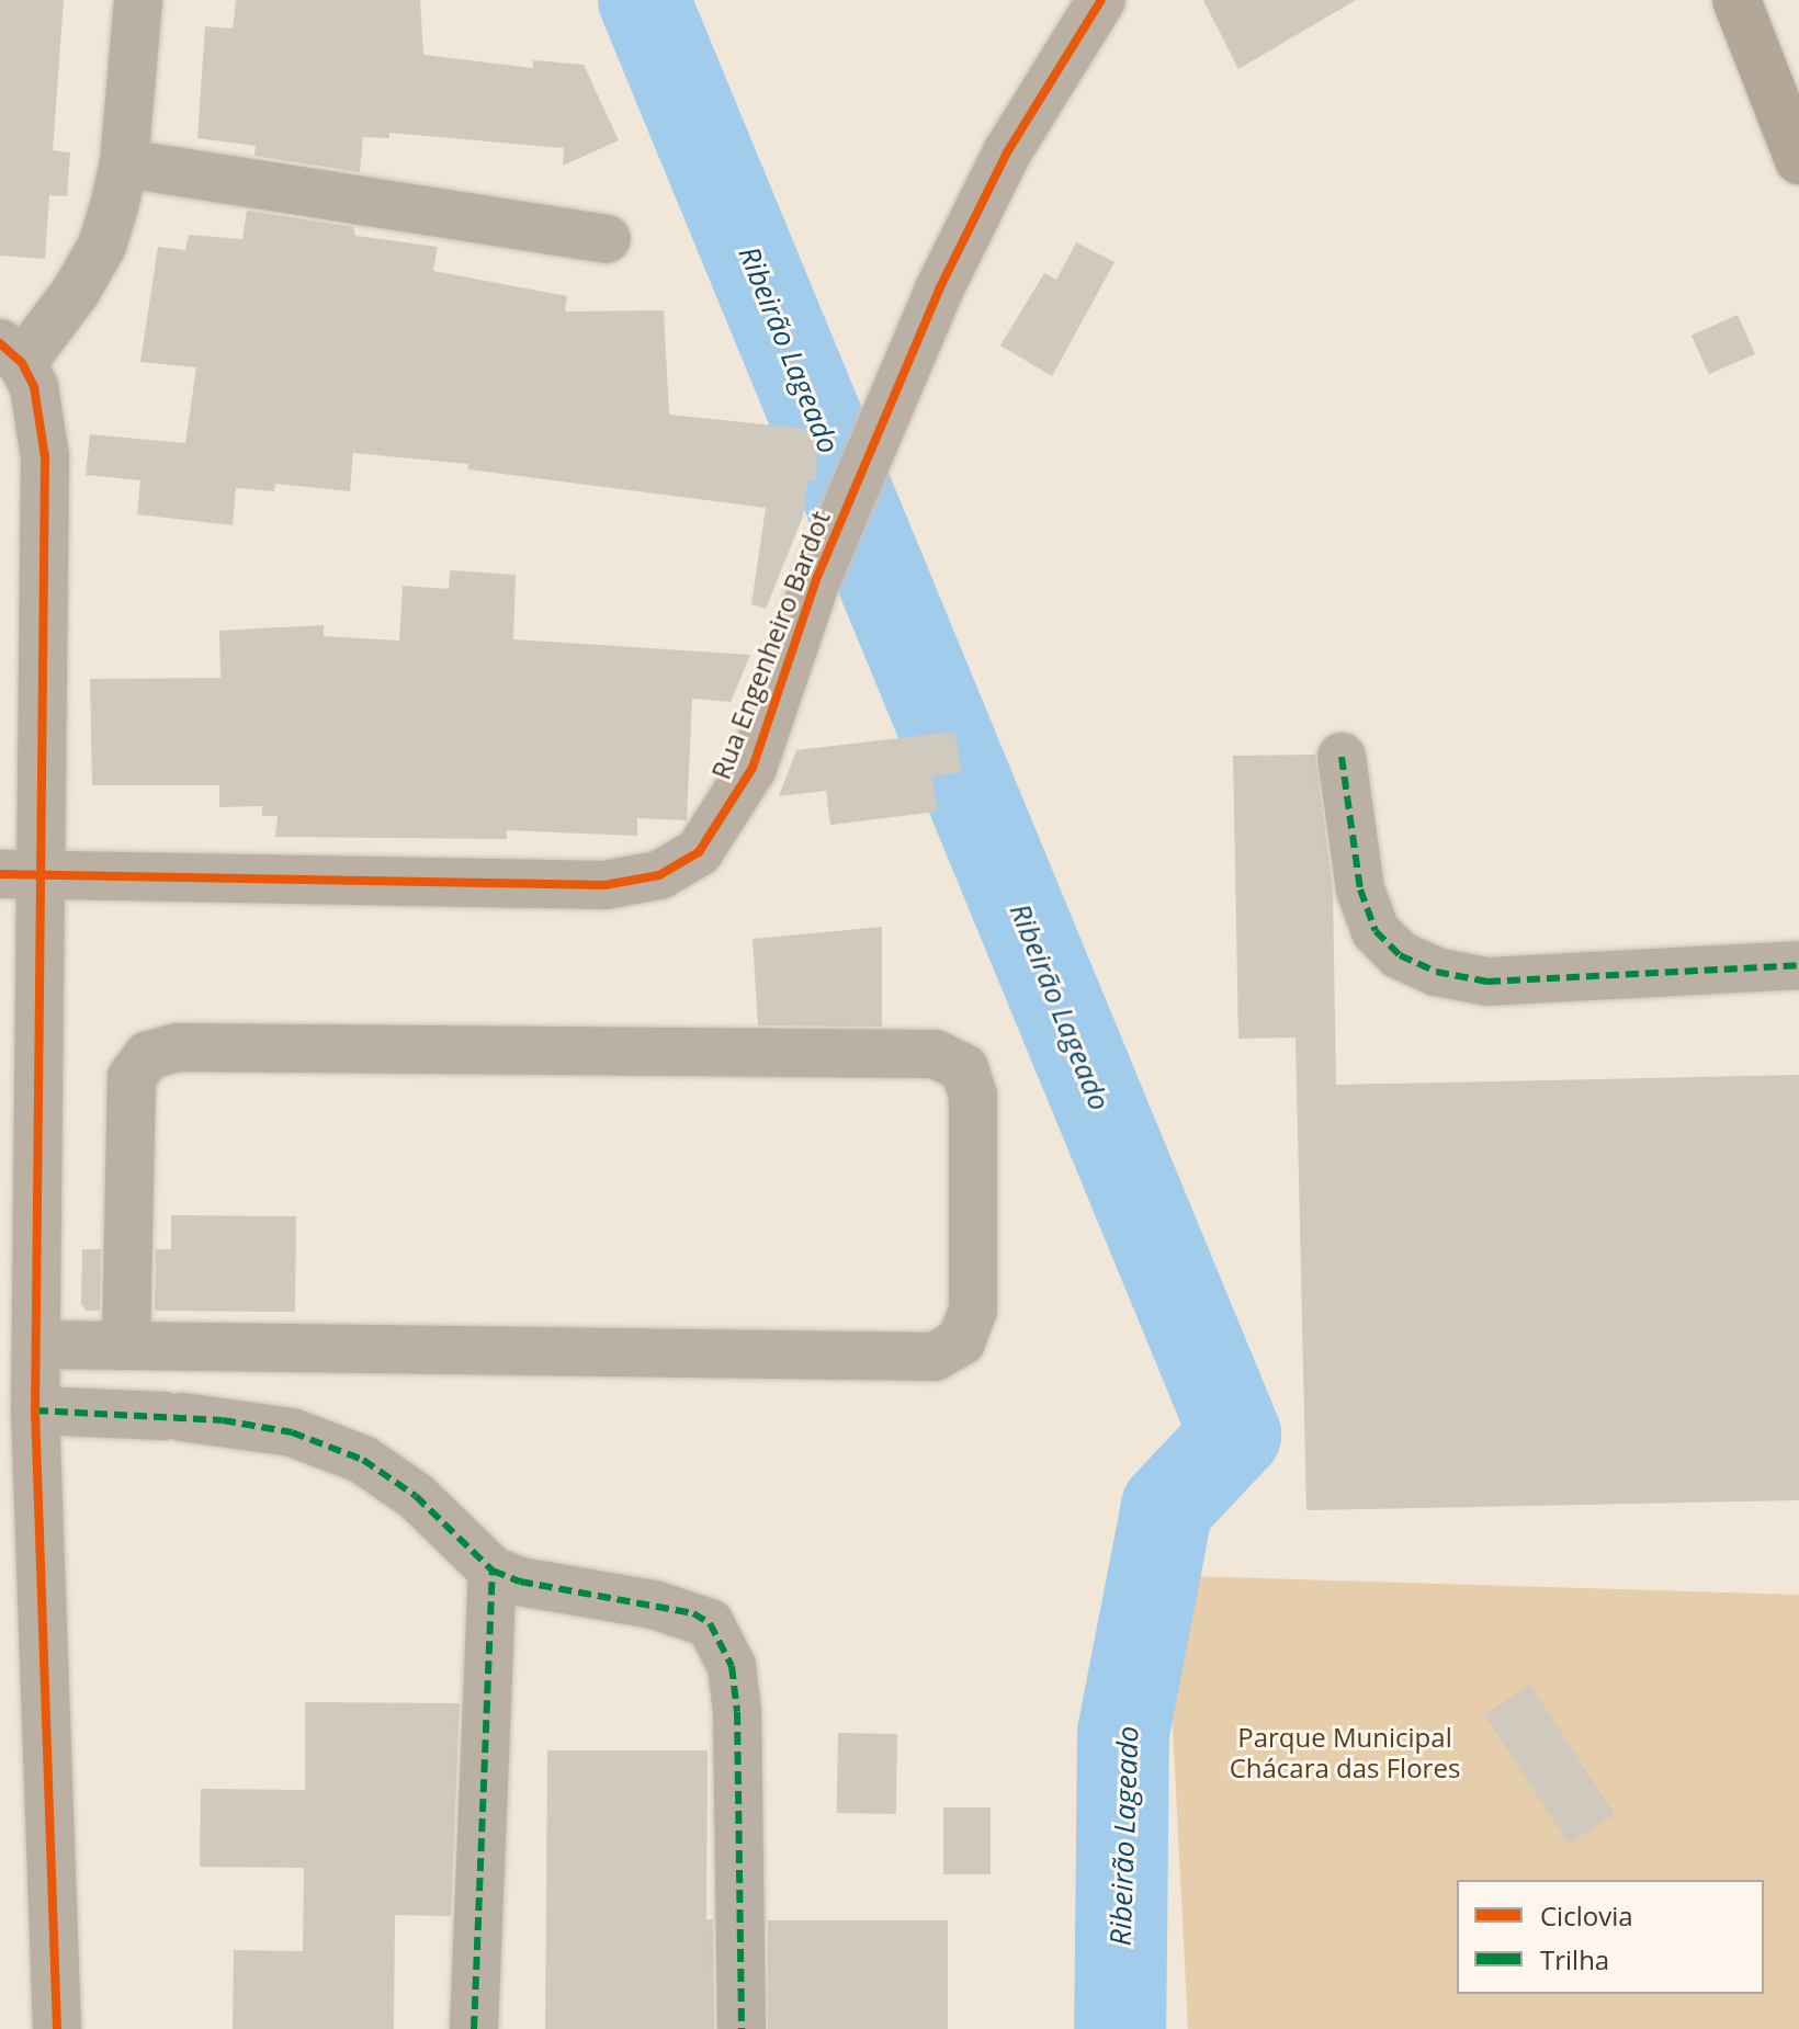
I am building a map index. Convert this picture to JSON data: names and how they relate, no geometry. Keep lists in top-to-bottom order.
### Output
{
  "streets": {
    "street": ["Rua Engenheiro Bardot"]
  },
  "water": ["Ribeirão Lageado"],
  "parks": ["Parque Municipal Chácara das Flores"],
  "legend": ["Ciclovia", "Trilha"]
}
